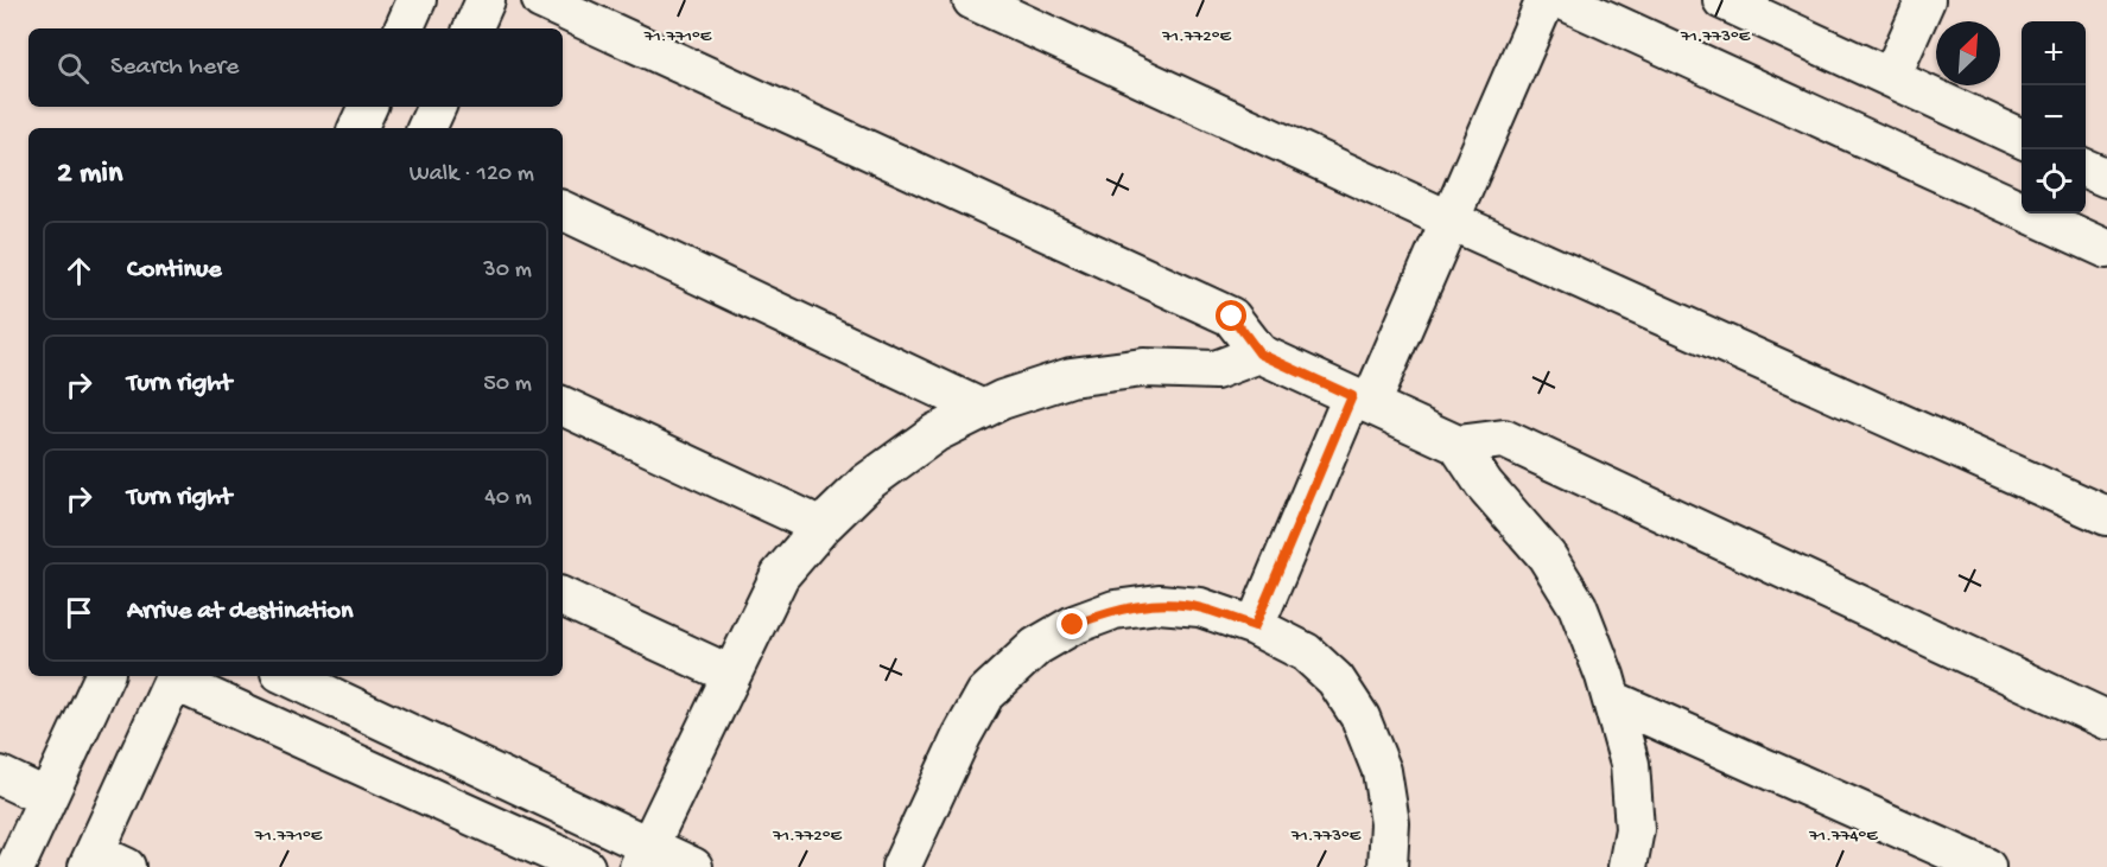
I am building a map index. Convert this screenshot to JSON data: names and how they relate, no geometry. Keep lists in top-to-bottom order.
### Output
{
  "north": "top right",
  "page": {
    "map_buttons": ["+", "−"],
    "search": "Search here",
    "heading": ["2 min", "Walk · 120 m"],
    "list": [
      ["Continue", "30 m"],
      ["Turn right", "50 m"],
      ["Turn right", "40 m"],
      "Arrive at destination"
    ]
  },
  "coordinates": [
    "71.771°E",
    "71.772°E",
    "71.773°E",
    "71.774°E"
  ]
}
